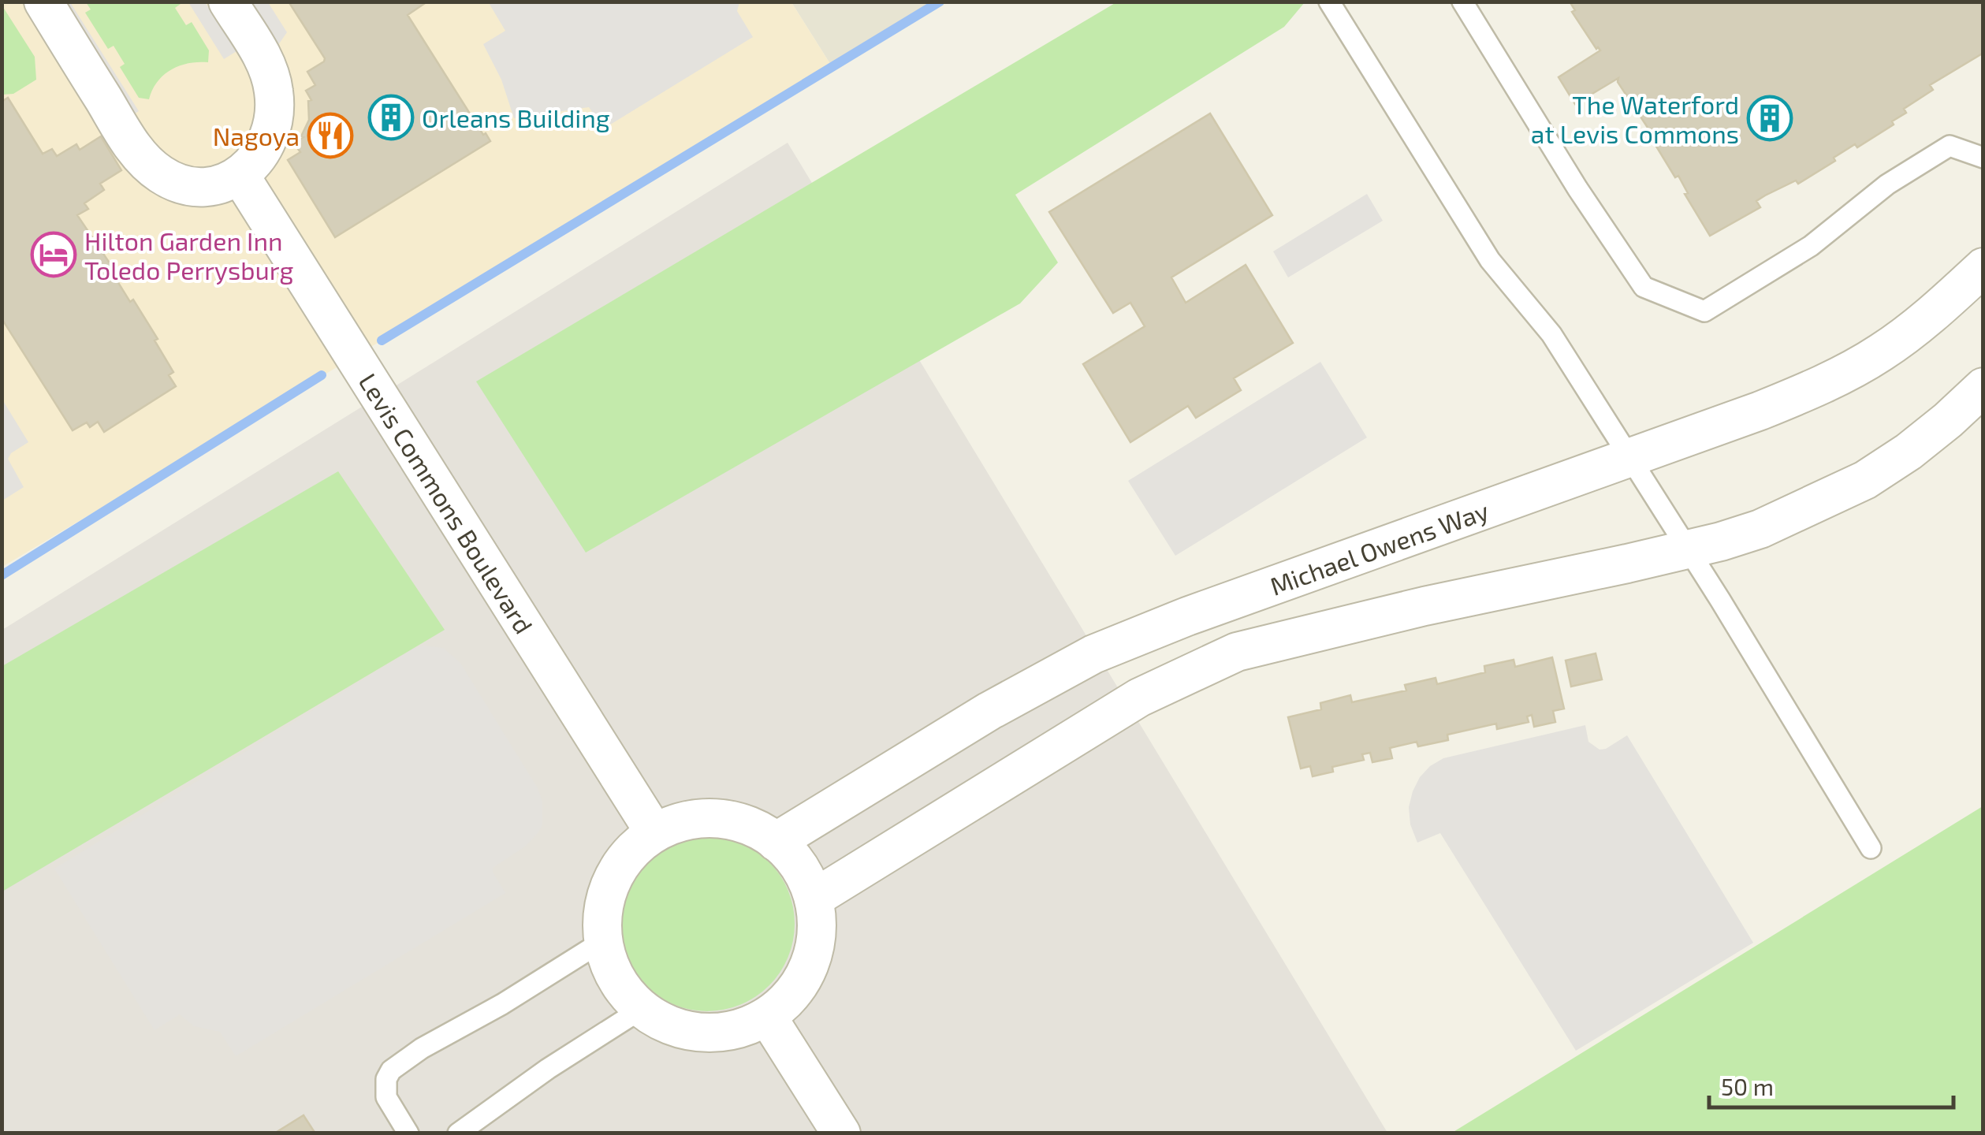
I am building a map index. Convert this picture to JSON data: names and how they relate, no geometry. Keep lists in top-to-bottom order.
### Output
{
  "streets": {
    "street": ["Levis Commons Boulevard", "Michael Owens Way"]
  },
  "crossings": [
    ["Levis Commons Boulevard", "Michael Owens Way"]
  ],
  "places": {
    "building": ["Orleans Building", "The Waterford at Levis Commons"],
    "restaurant": ["Nagoya"],
    "hotel": ["Hilton Garden Inn Toledo Perrysburg"]
  },
  "scale_bar": "50 m"
}
